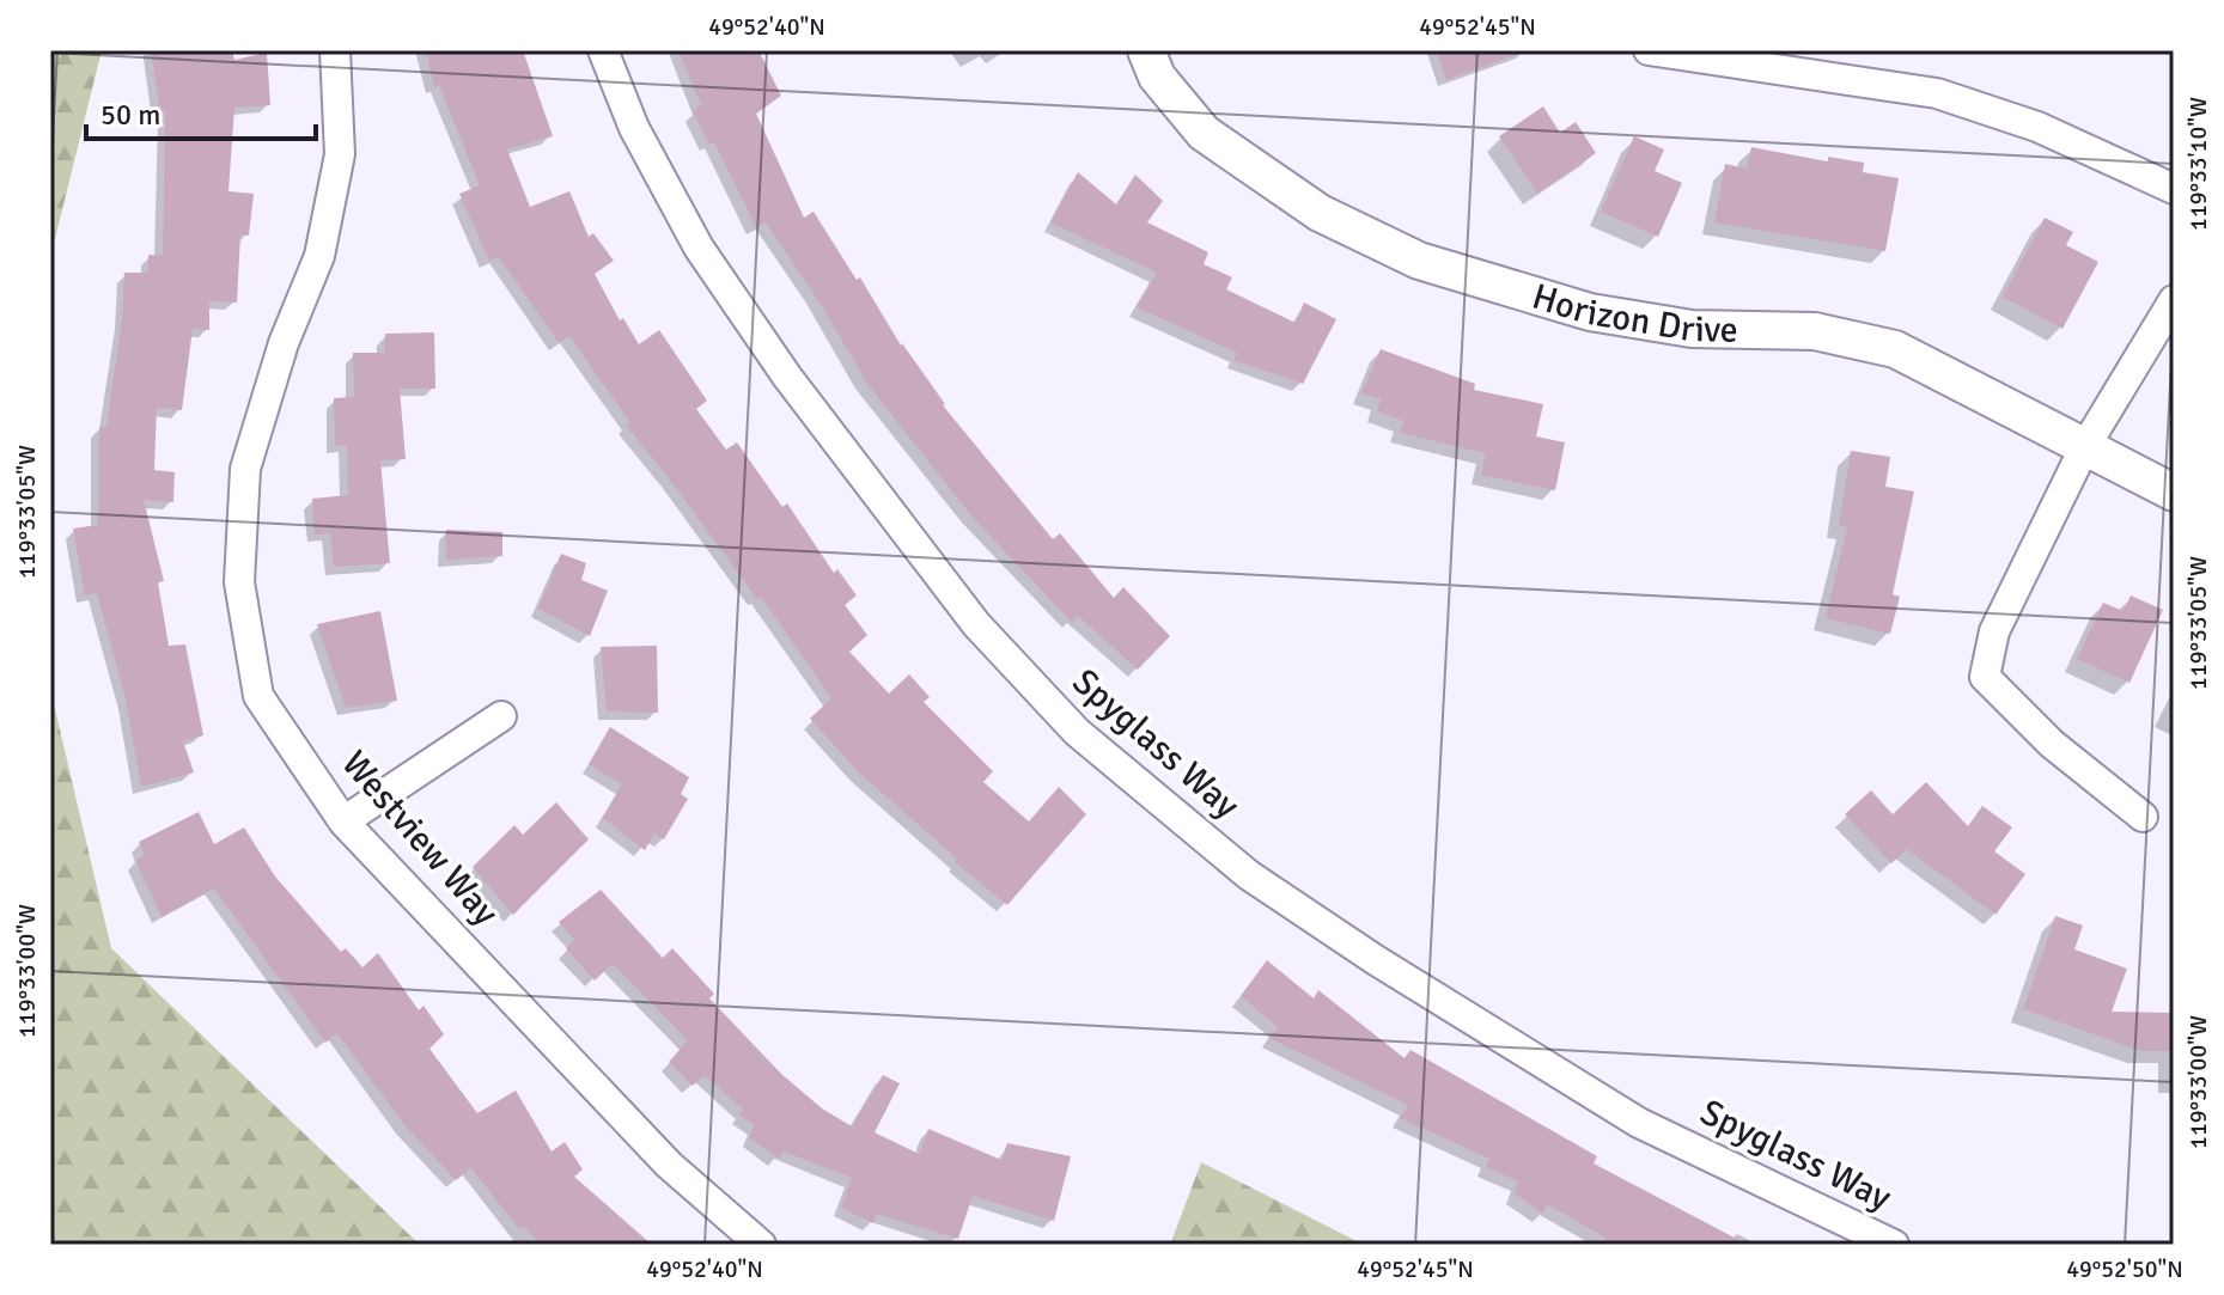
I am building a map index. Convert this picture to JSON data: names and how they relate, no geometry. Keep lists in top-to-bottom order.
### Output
{
  "streets": {
    "street": ["Horizon Drive", "Spyglass Way", "Westview Way"]
  },
  "scale_bar": "50 m",
  "coordinates": [
    "49°52'40\"N",
    "49°52'45\"N",
    "119°33'10\"W",
    "119°33'05\"W",
    "119°33'00\"W",
    "49°52'50\"N"
  ]
}
